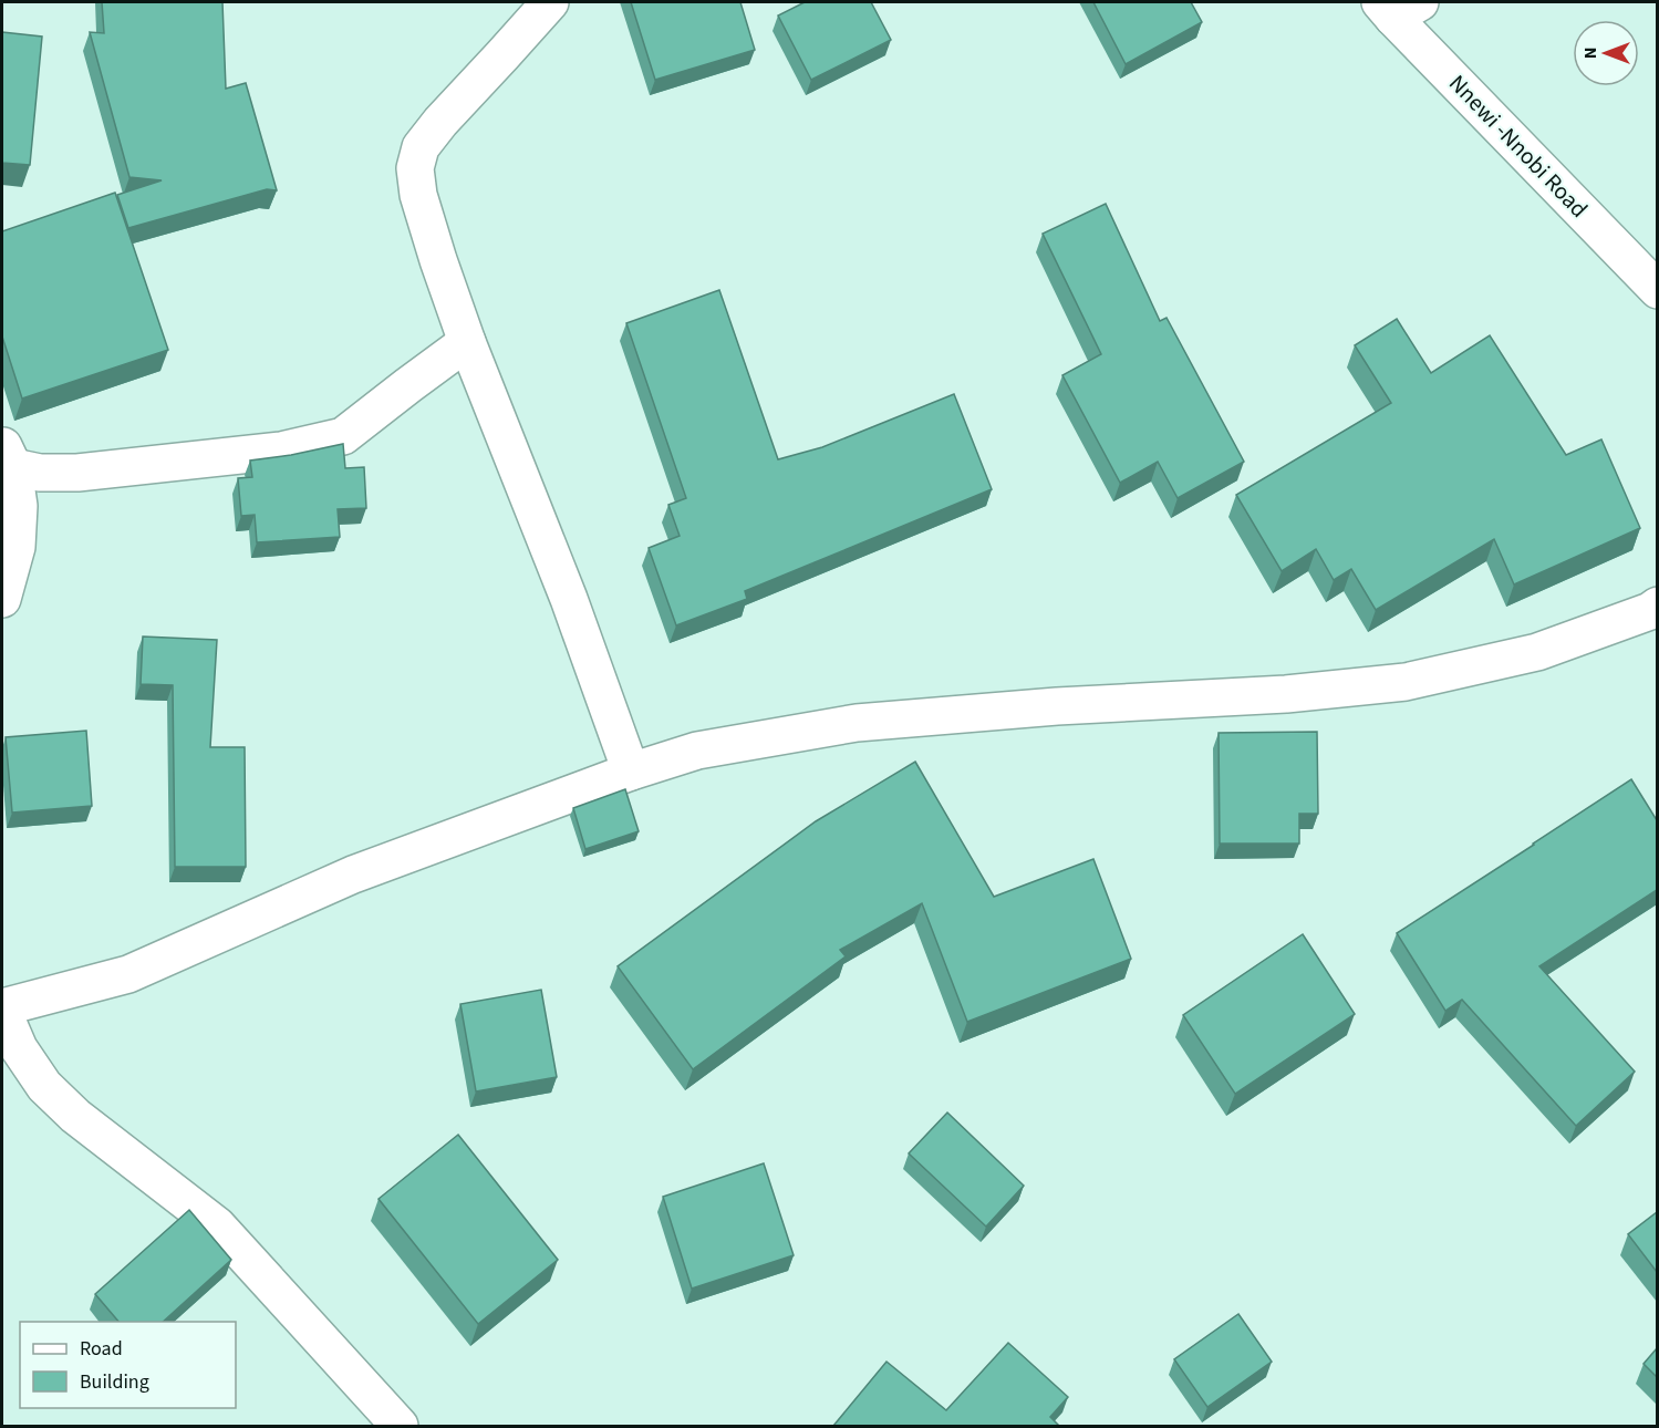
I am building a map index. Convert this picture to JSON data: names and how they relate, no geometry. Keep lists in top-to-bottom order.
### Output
{
  "streets": {
    "street": ["Nnewi -Nnobi Road"]
  },
  "legend": ["Road", "Building"],
  "north": "left"
}
